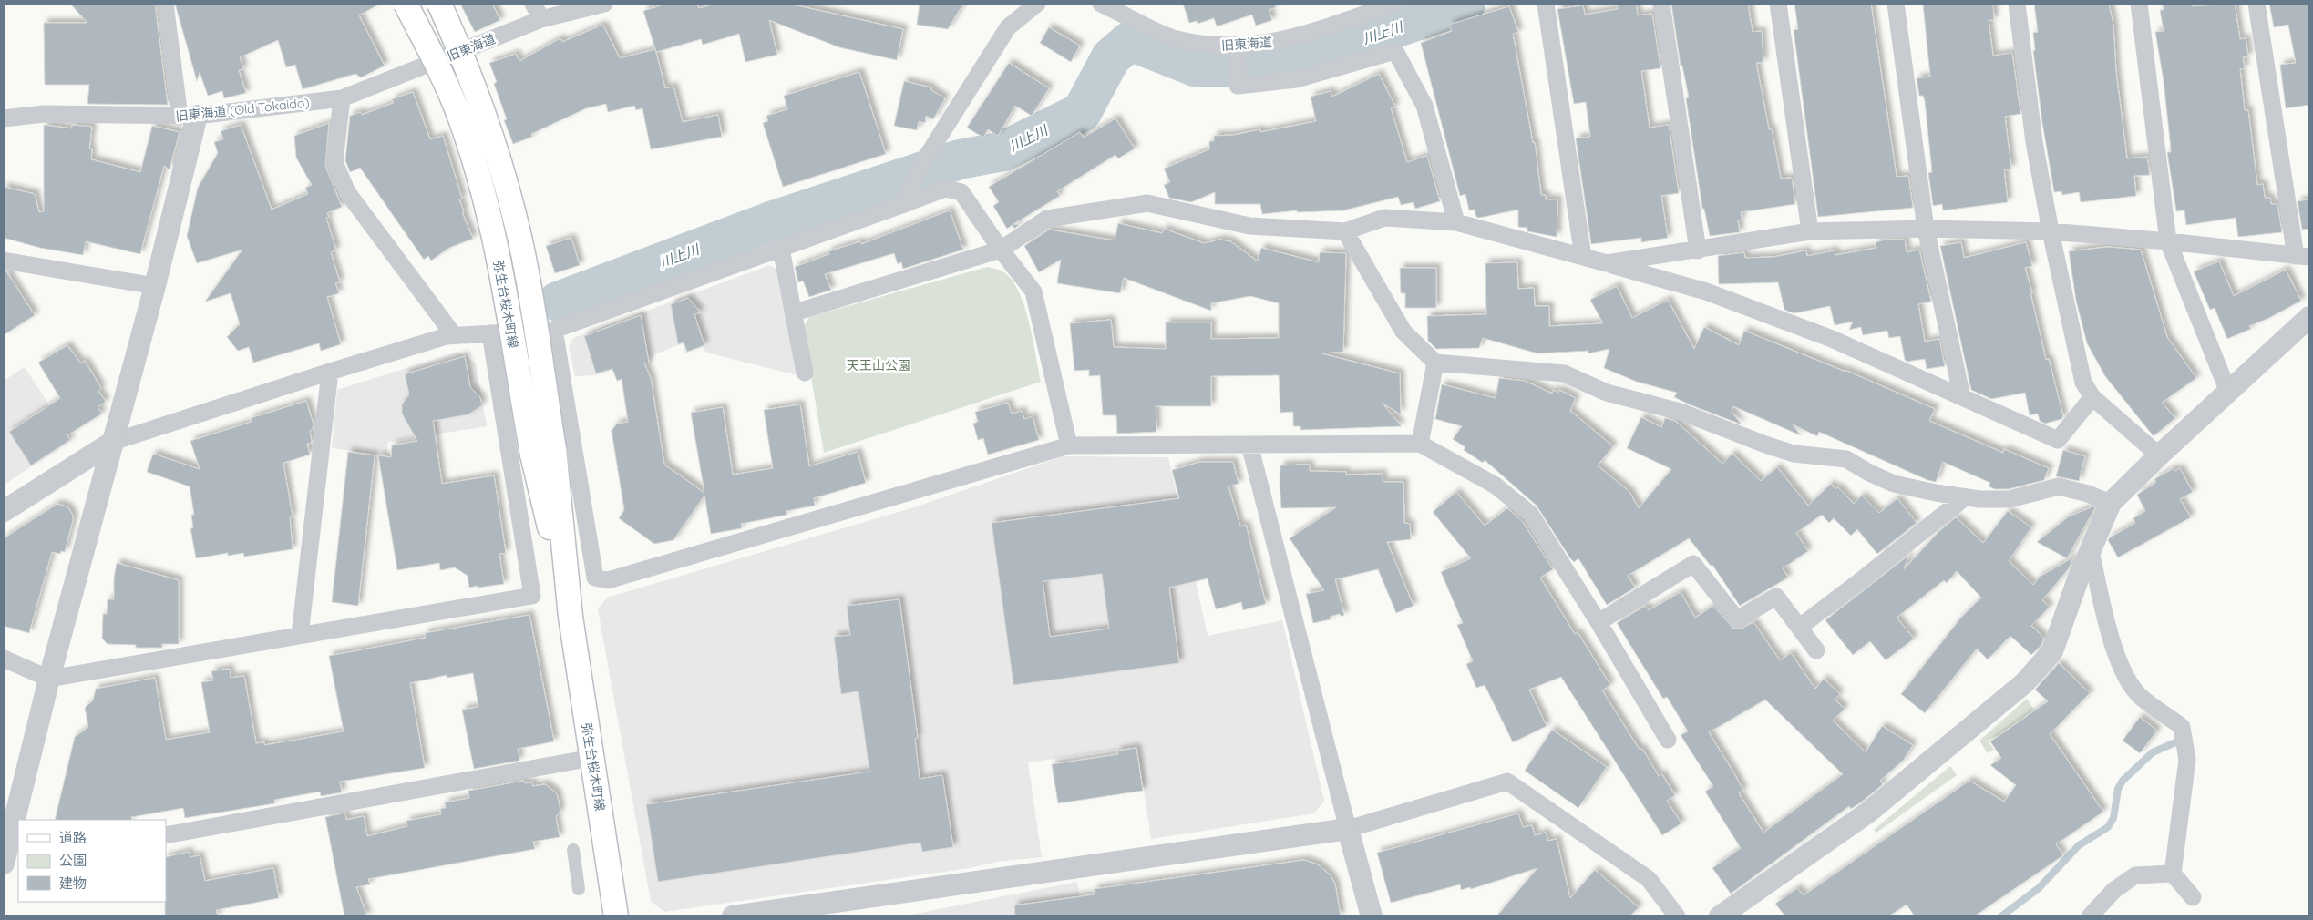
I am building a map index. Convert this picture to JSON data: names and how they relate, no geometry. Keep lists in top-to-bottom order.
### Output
{
  "streets": {
    "main road": ["弥生台桜木町線"],
    "street": ["旧東海道", "旧東海道 (Old Tokaido)"]
  },
  "crossings": [
    ["旧東海道", "旧東海道 (Old Tokaido)"]
  ],
  "water": ["川上川"],
  "parks": ["天王山公園"],
  "legend": ["道路", "公園", "建物"]
}
